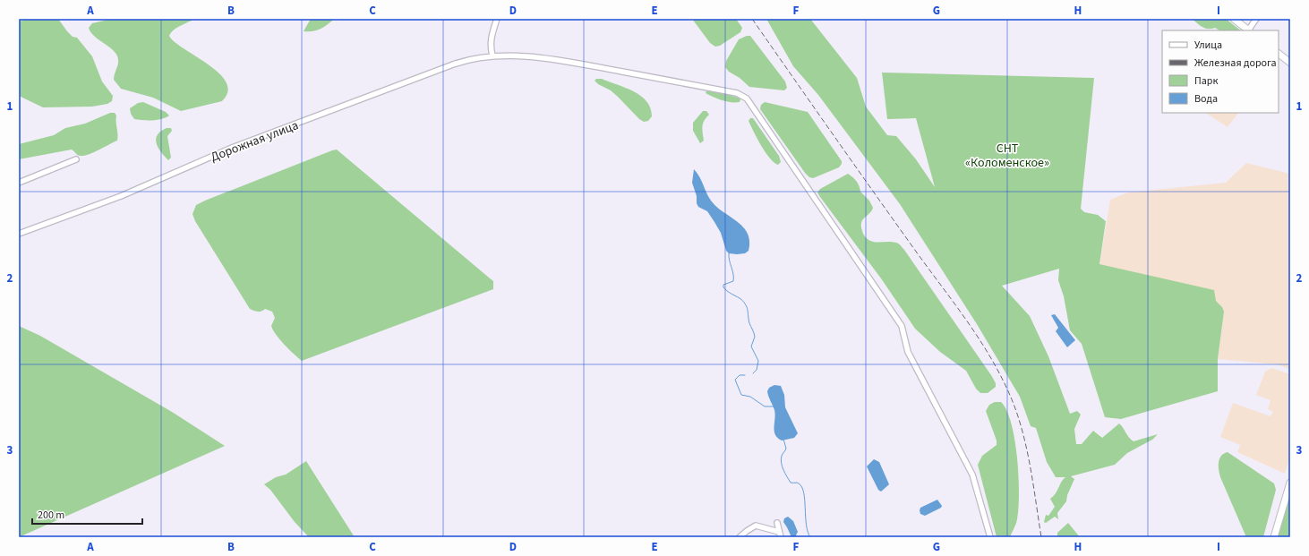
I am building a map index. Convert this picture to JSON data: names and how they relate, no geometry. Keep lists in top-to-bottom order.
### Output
{
  "streets": {
    "street": ["Дорожная улица"]
  },
  "parks": ["СНТ «Коломенское»"],
  "legend": [
    "Улица",
    "Железная дорога",
    "Парк",
    "Вода"
  ],
  "scale_bar": "200 m",
  "grid": {
    "columns": [
      "A",
      "B",
      "C",
      "D",
      "E",
      "F",
      "G",
      "H",
      "I"
    ],
    "rows": ["1", "2", "3"]
  }
}
